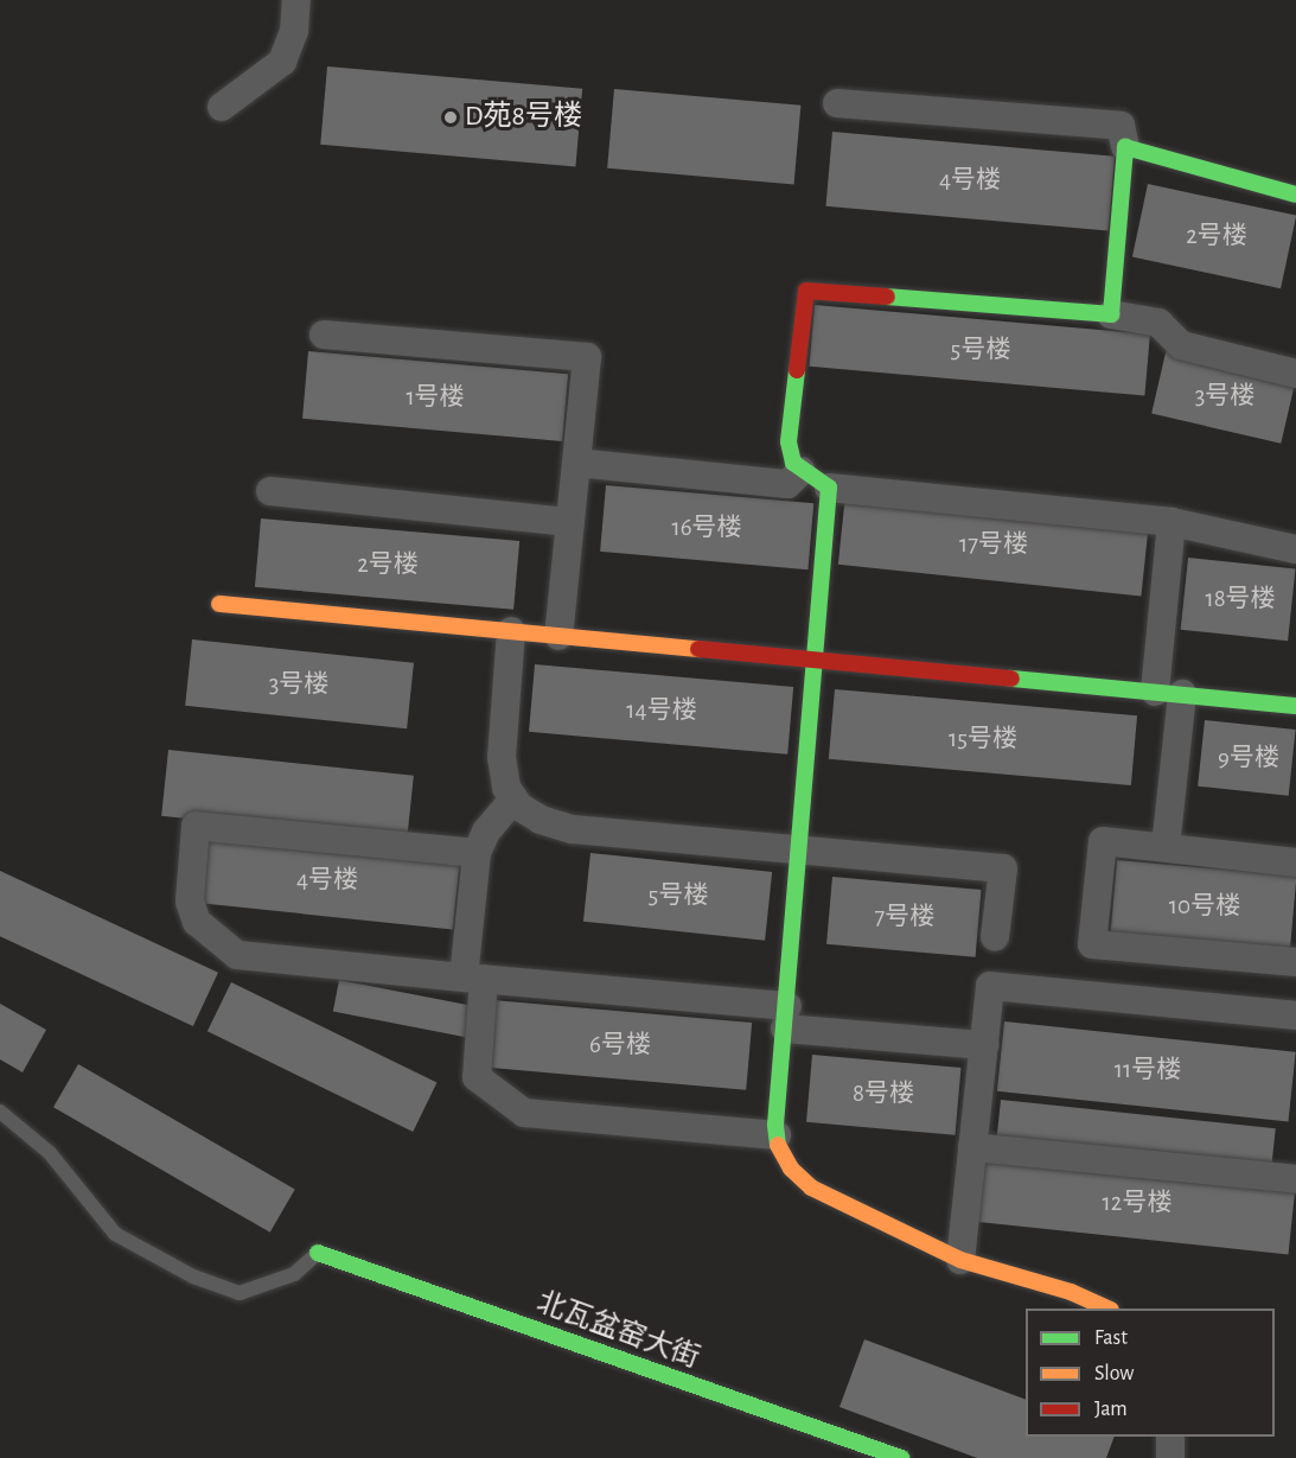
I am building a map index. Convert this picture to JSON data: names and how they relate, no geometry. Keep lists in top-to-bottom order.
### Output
{
  "streets": {
    "street": ["北瓦盆窑大街"]
  },
  "places": ["D苑8号楼"],
  "house_numbers": [
    "4号楼",
    "2号楼",
    "5号楼",
    "3号楼",
    "1号楼",
    "16号楼",
    "17号楼",
    "2号楼",
    "18号楼",
    "3号楼",
    "14号楼",
    "15号楼",
    "9号楼",
    "4号楼",
    "5号楼",
    "10号楼",
    "7号楼",
    "6号楼",
    "11号楼",
    "8号楼",
    "12号楼"
  ],
  "legend": ["Fast", "Slow", "Jam"]
}
